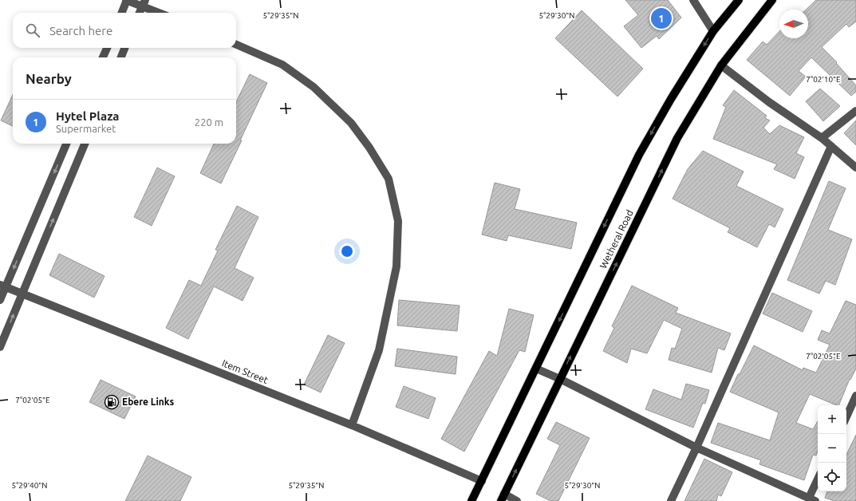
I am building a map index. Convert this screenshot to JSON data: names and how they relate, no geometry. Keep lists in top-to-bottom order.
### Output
{
  "streets": {
    "main road": ["Wetheral Road"],
    "street": ["Item Street"]
  },
  "crossings": [
    ["Wetheral Road", "Item Street"]
  ],
  "places": {
    "fuel station": ["Ebere Links"]
  },
  "north": "left",
  "page": {
    "pins": "1",
    "search": "Search here",
    "heading": "Nearby",
    "list": [
      {
        "mark": "1",
        "name": "Hytel Plaza",
        "note": "Supermarket",
        "value": "220 m"
      }
    ],
    "map_buttons": ["+", "−"]
  },
  "coordinates": [
    "5°29'35\"N",
    "5°29'30\"N",
    "7°02'10\"E",
    "7°02'05\"E",
    "5°29'40\"N"
  ]
}
